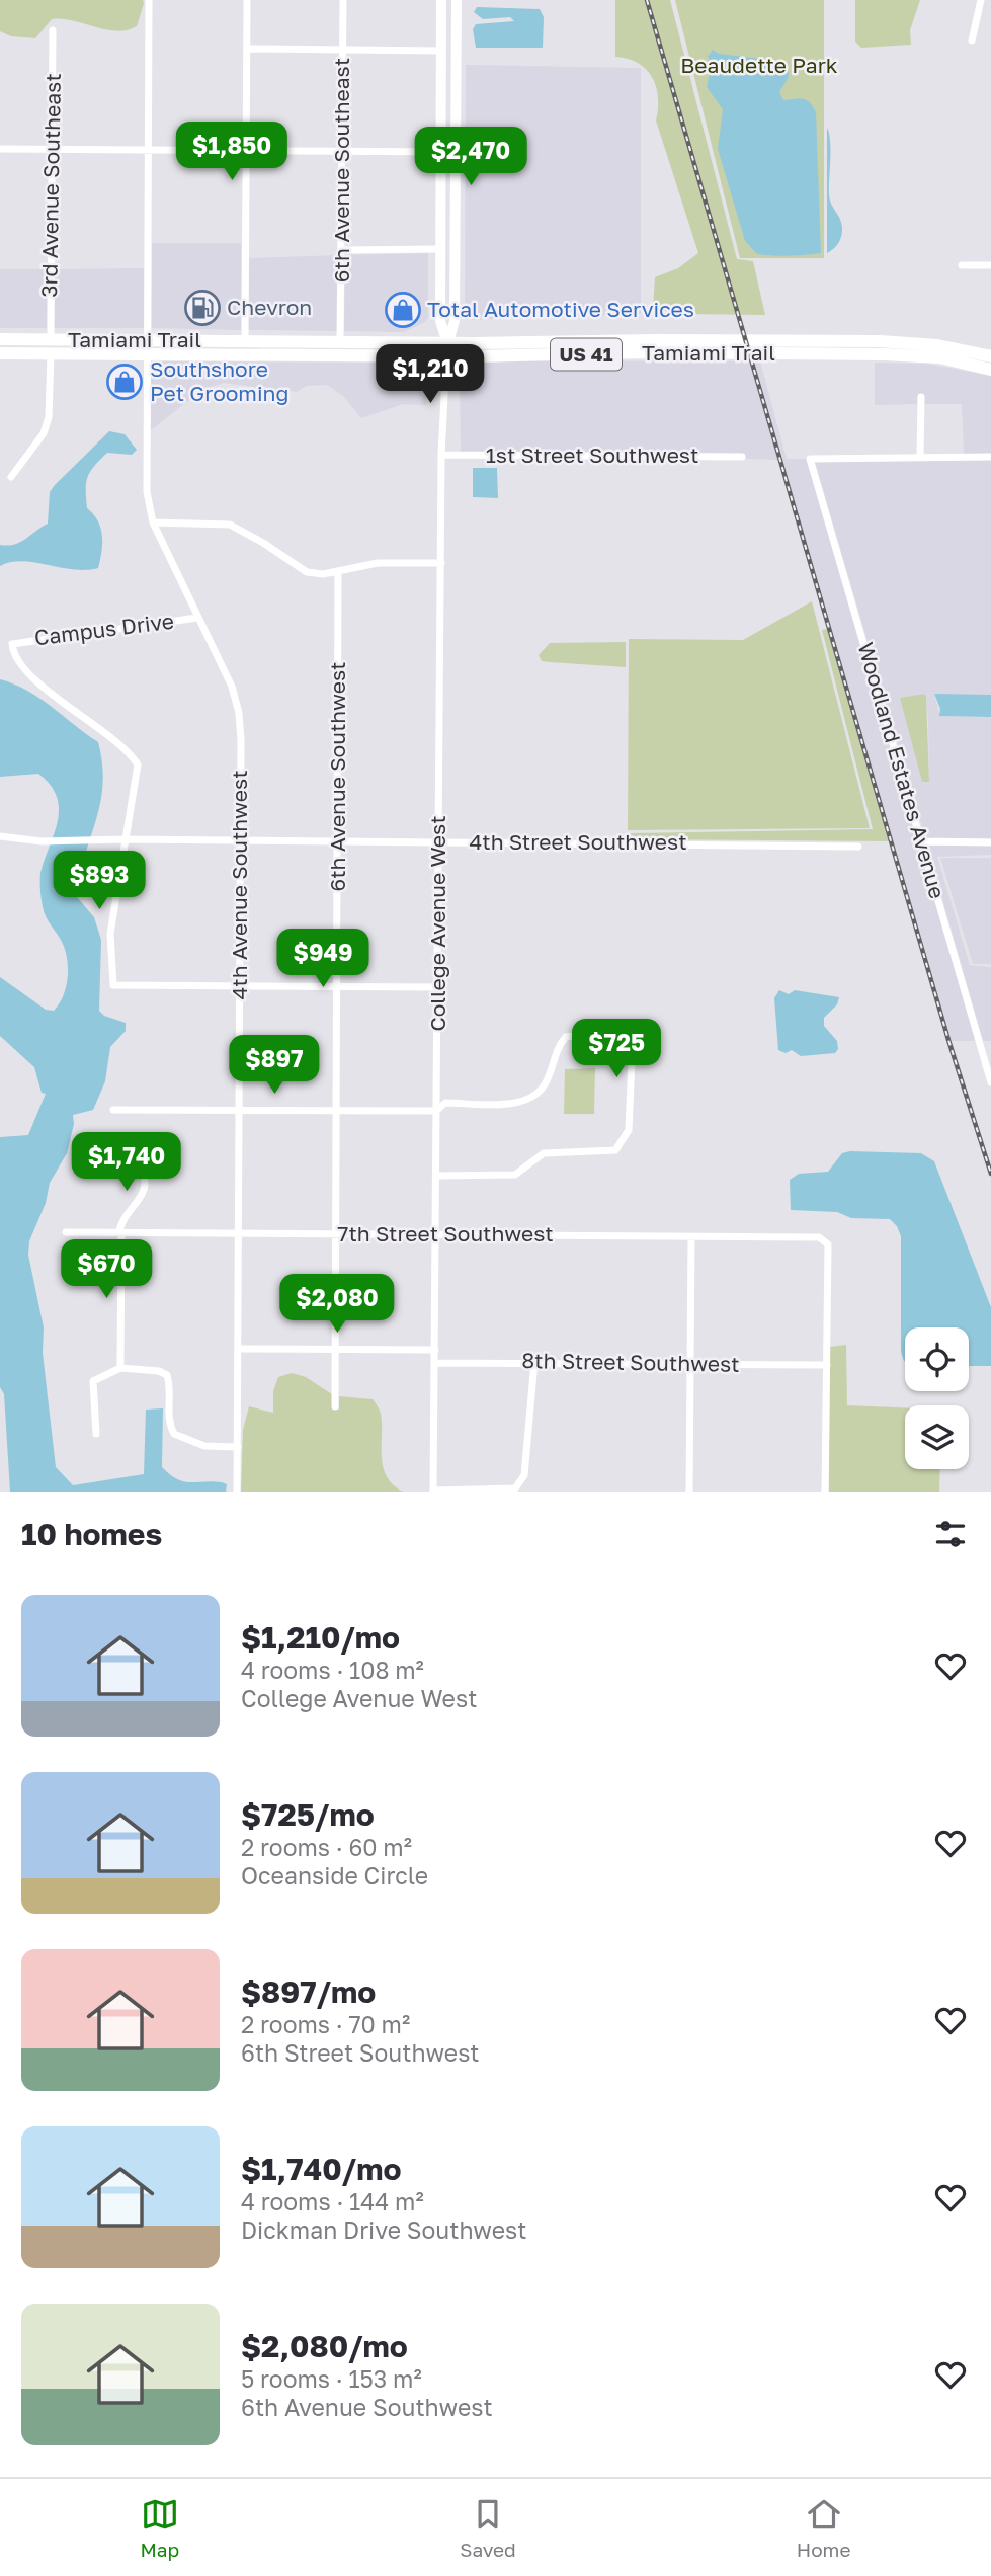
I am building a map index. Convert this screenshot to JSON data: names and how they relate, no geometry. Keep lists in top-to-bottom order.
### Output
{
  "streets": {
    "main road": ["Tamiami Trail", "US 41"],
    "street": [
      "6th Avenue Southeast",
      "3rd Avenue Southeast",
      "1st Street Southwest",
      "Campus Drive",
      "Woodland Estates Avenue",
      "6th Avenue Southwest",
      "4th Street Southwest",
      "4th Avenue Southwest",
      "College Avenue West",
      "7th Street Southwest",
      "8th Street Southwest"
    ]
  },
  "crossings": [
    ["6th Avenue Southeast", "Tamiami Trail"],
    ["3rd Avenue Southeast", "Tamiami Trail"],
    ["Tamiami Trail", "4th Avenue Southwest"],
    ["Tamiami Trail", "College Avenue West"],
    ["1st Street Southwest", "College Avenue West"],
    ["Campus Drive", "4th Street Southwest"],
    ["Campus Drive", "4th Avenue Southwest"],
    ["6th Avenue Southwest", "4th Street Southwest"],
    ["6th Avenue Southwest", "7th Street Southwest"],
    ["4th Street Southwest", "4th Avenue Southwest"],
    ["4th Street Southwest", "College Avenue West"],
    ["4th Avenue Southwest", "7th Street Southwest"],
    ["College Avenue West", "7th Street Southwest"],
    ["College Avenue West", "8th Street Southwest"],
    ["7th Street Southwest", "8th Street Southwest"]
  ],
  "parks": ["Beaudette Park"],
  "places": {
    "fuel station": ["Chevron"],
    "shop": ["Total Automotive Services", "Southshore Pet Grooming"]
  },
  "page": {
    "price": [
      "$1,850",
      "$2,470",
      "$1,210",
      "$893",
      "$949",
      "$725",
      "$897",
      "$1,740",
      "$670",
      "$2,080"
    ],
    "heading": "10 homes",
    "list": [
      {
        "name": "$1,210/mo",
        "note": "4 rooms · 108 m² · College Avenue West"
      },
      {
        "name": "$725/mo",
        "note": "2 rooms · 60 m² · Oceanside Circle"
      },
      {
        "name": "$897/mo",
        "note": "2 rooms · 70 m² · 6th Street Southwest"
      },
      {
        "name": "$1,740/mo",
        "note": "4 rooms · 144 m² · Dickman Drive Southwest"
      },
      {
        "name": "$2,080/mo",
        "note": "5 rooms · 153 m² · 6th Avenue Southwest"
      }
    ],
    "tabs": ["Map", "Saved", "Home"]
  }
}
